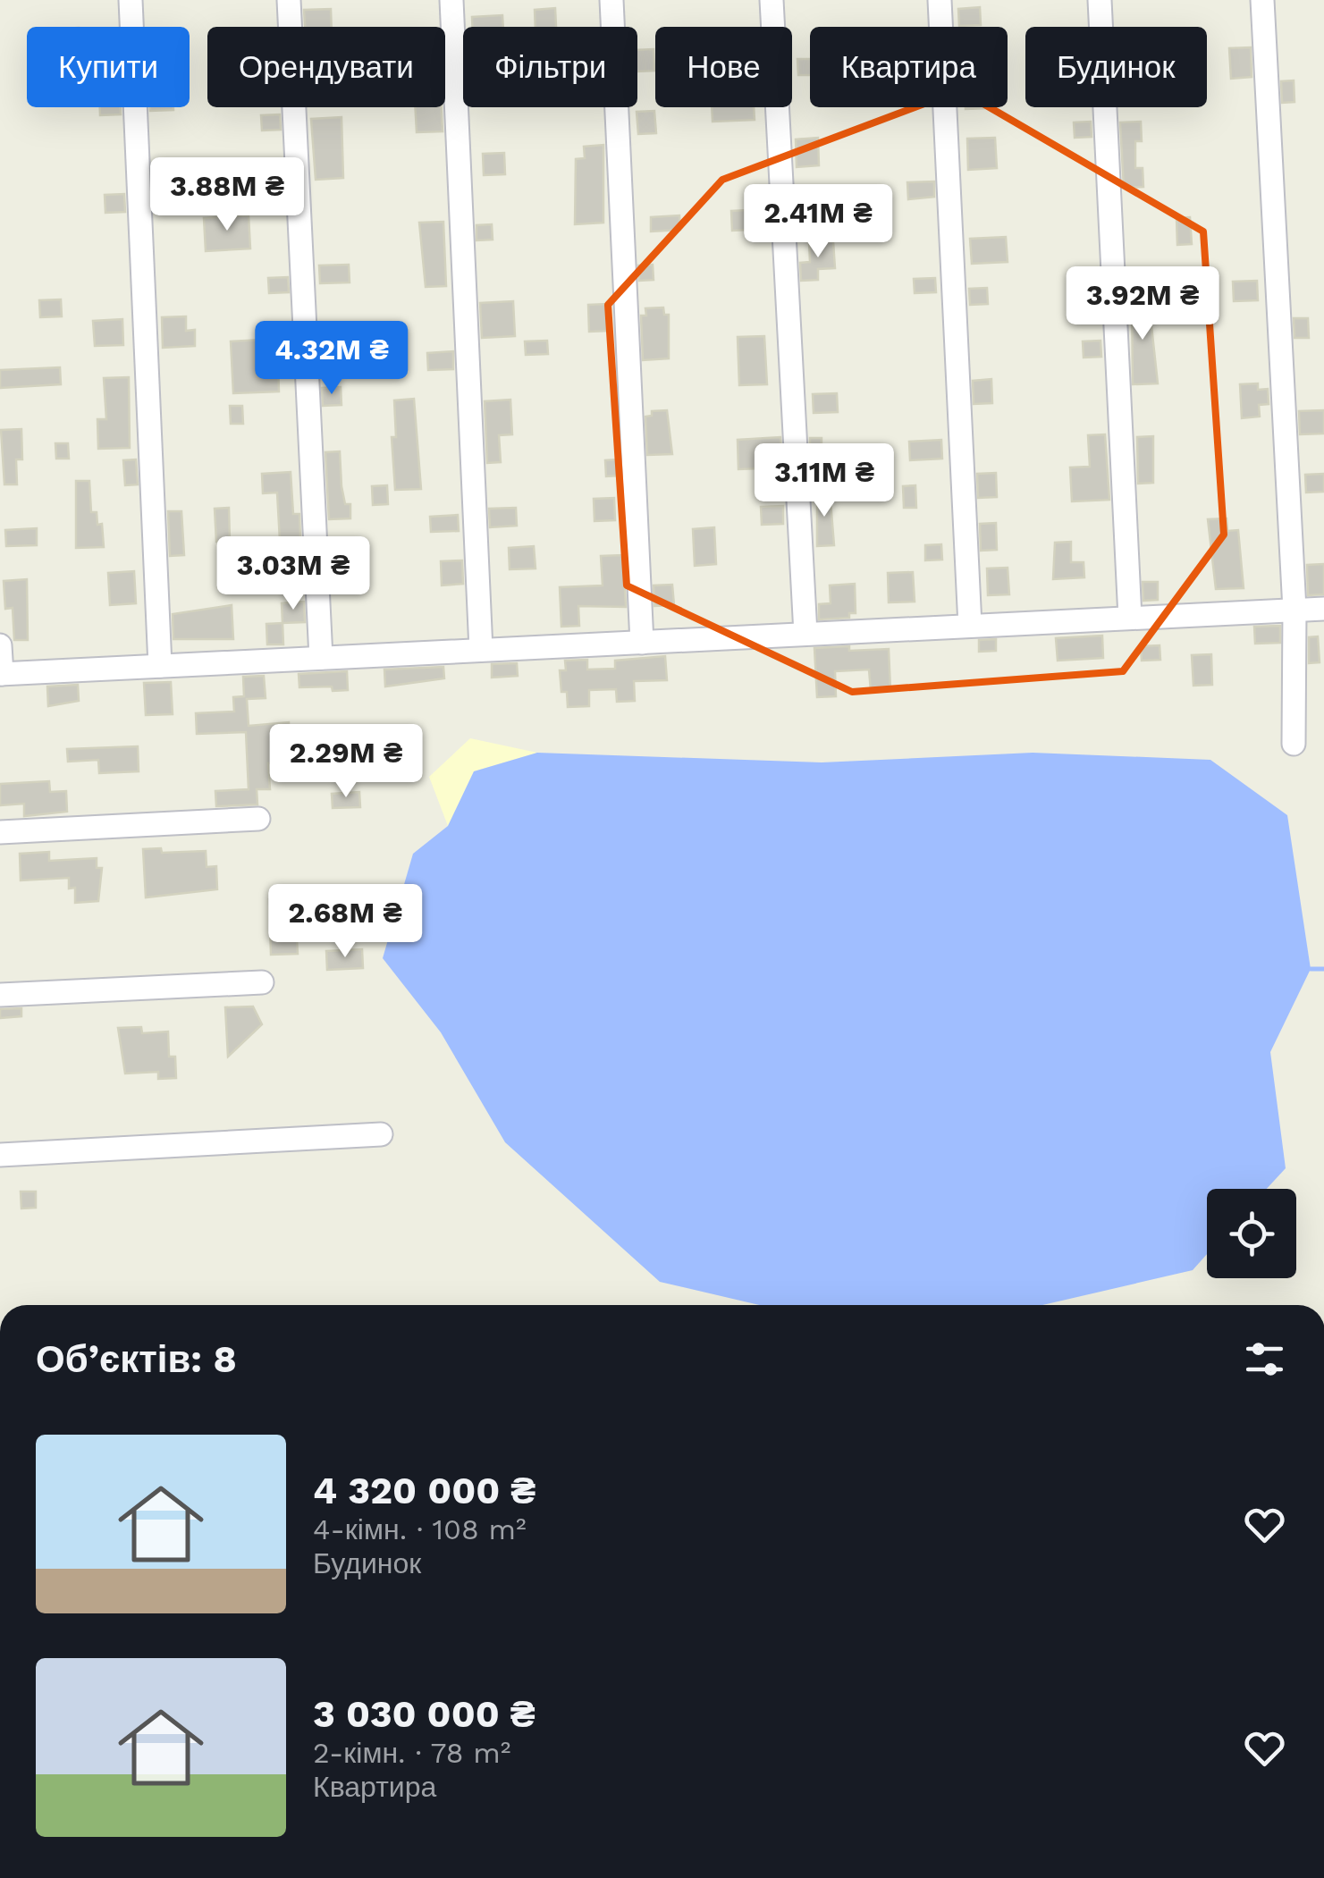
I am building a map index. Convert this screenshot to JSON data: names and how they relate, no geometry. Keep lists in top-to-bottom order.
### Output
{
  "page": {
    "chip": [
      "Купити",
      "Орендувати",
      "Фільтри",
      "Нове",
      "Квартира",
      "Будинок"
    ],
    "price": [
      "3.88M ₴",
      "2.41M ₴",
      "3.92M ₴",
      "4.32M ₴",
      "3.11M ₴",
      "3.03M ₴",
      "2.29M ₴",
      "2.68M ₴"
    ],
    "heading": "Об’єктів: 8",
    "list": [
      {
        "name": "4 320 000 ₴",
        "note": "4-кімн. · 108 m² · Будинок"
      },
      {
        "name": "3 030 000 ₴",
        "note": "2-кімн. · 78 m² · Квартира"
      }
    ]
  }
}
